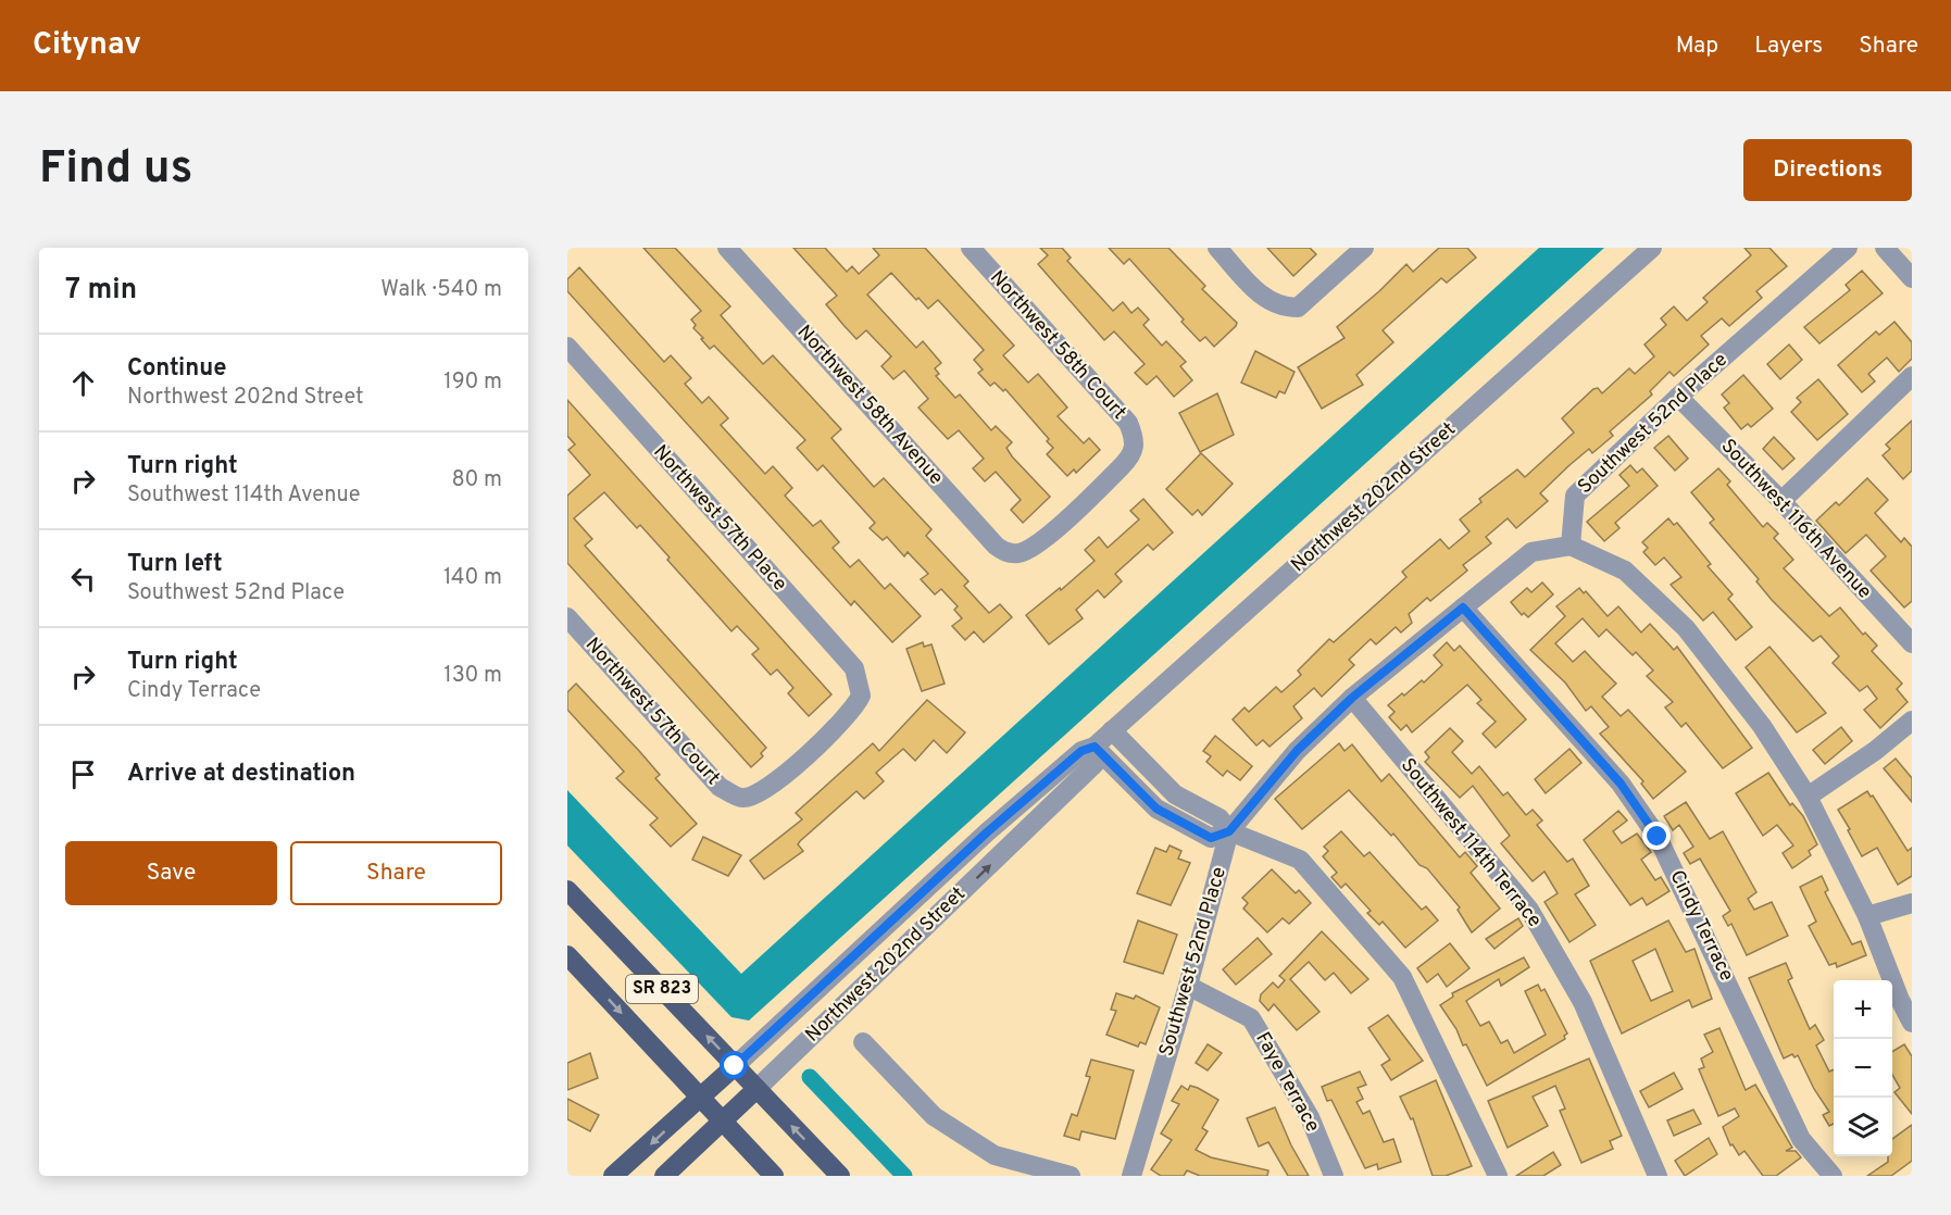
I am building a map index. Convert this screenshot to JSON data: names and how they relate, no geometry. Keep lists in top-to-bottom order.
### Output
{
  "streets": {
    "main road": ["Northwest 202nd Street", "SR 823"],
    "street": [
      "Northwest 58th Court",
      "Northwest 58th Avenue",
      "Southwest 52nd Place",
      "Northwest 57th Place",
      "Southwest 116th Avenue",
      "Northwest 57th Court",
      "Southwest 114th Terrace",
      "Cindy Terrace",
      "Faye Terrace"
    ]
  },
  "crossings": [
    ["Northwest 58th Court", "Northwest 58th Avenue"],
    ["Southwest 52nd Place", "Southwest 116th Avenue"],
    ["Southwest 52nd Place", "Southwest 114th Terrace"],
    ["Southwest 52nd Place", "Cindy Terrace"],
    ["Southwest 52nd Place", "Faye Terrace"],
    ["Northwest 202nd Street", "SR 823"],
    ["Northwest 57th Place", "Northwest 57th Court"]
  ],
  "page": {
    "header": "Citynav",
    "nav": ["Map", "Layers", "Share"],
    "buttons": [
      "Directions",
      ["Save", "Share"]
    ],
    "title": "Find us",
    "heading": ["7 min", "Walk · 540 m"],
    "list": [
      ["Continue", "Northwest 202nd Street", "190 m"],
      ["Turn right", "Southwest 114th Avenue", "80 m"],
      ["Turn left", "Southwest 52nd Place", "140 m"],
      ["Turn right", "Cindy Terrace", "130 m"],
      "Arrive at destination"
    ],
    "map_buttons": ["+", "−"]
  }
}
